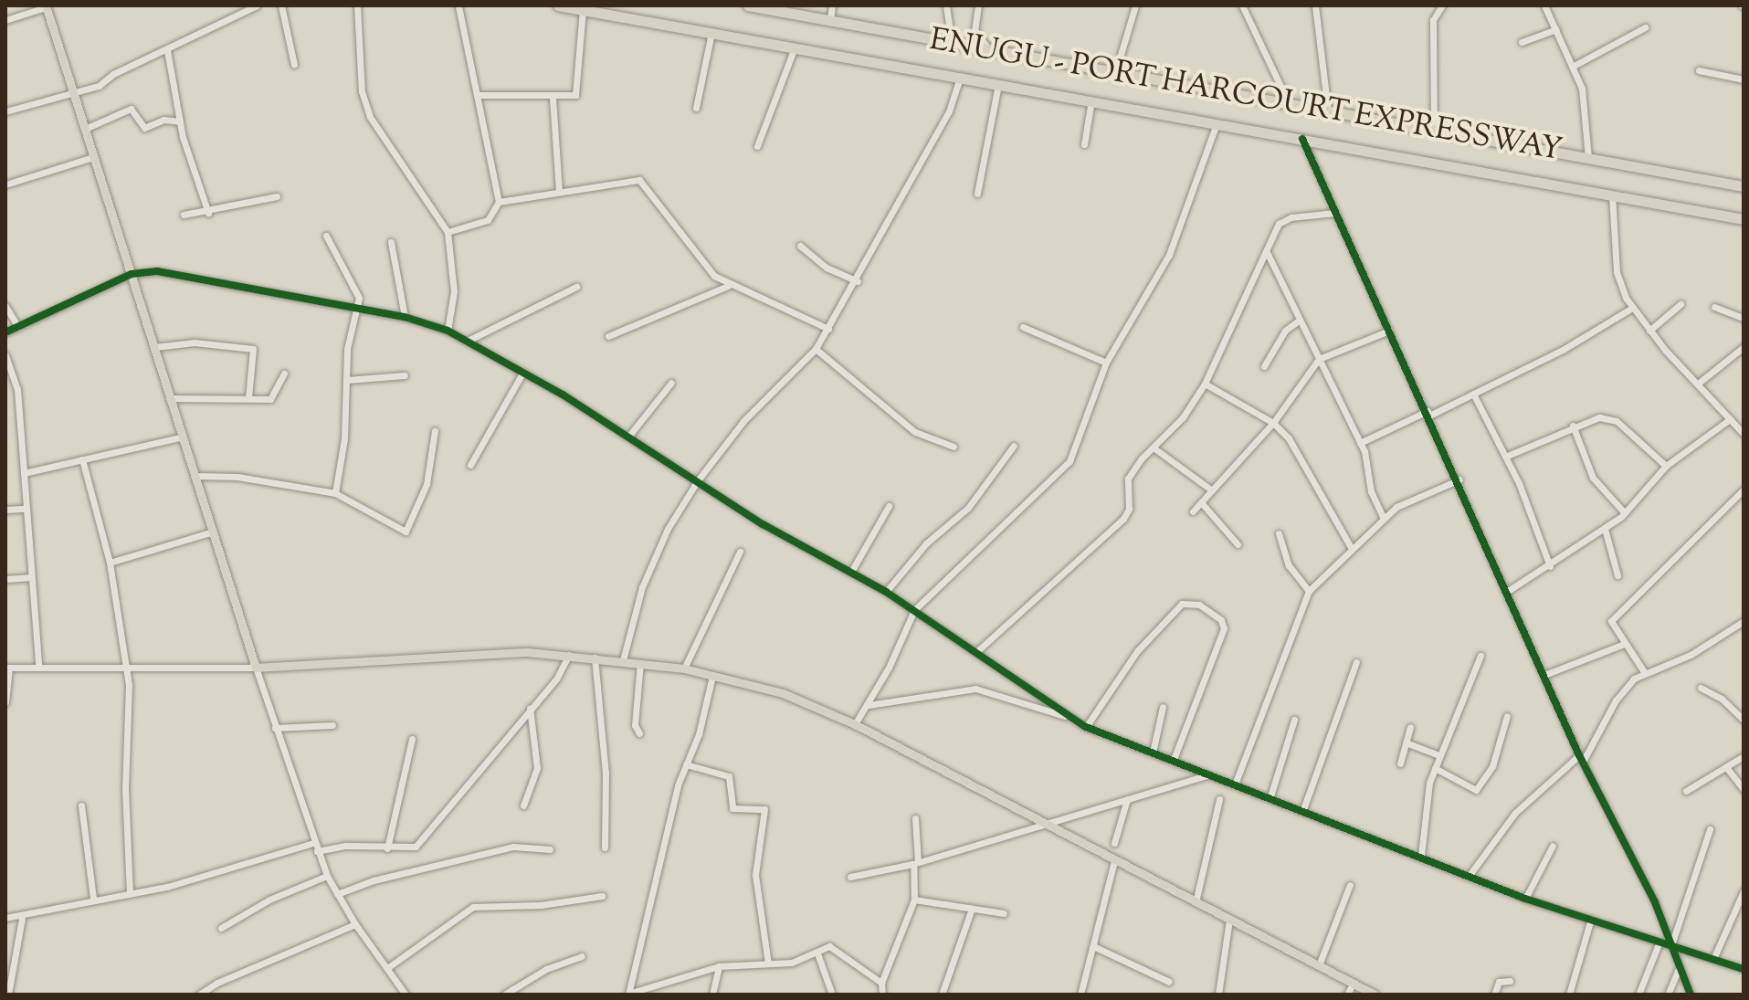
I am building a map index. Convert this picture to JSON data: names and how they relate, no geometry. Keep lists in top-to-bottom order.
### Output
{
  "streets": {
    "highway": ["ENUGU - PORT HARCOURT EXPRESSWAY"]
  }
}
